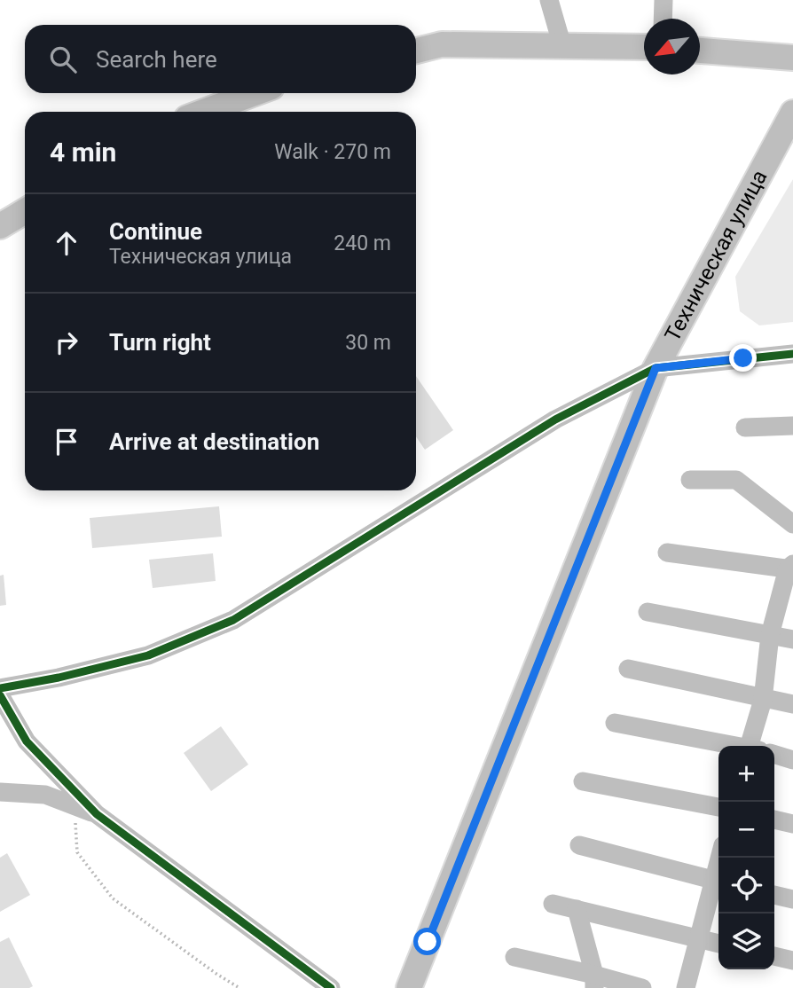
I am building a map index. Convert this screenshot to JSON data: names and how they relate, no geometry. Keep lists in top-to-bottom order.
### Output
{
  "streets": {
    "main road": ["Техническая улица"]
  },
  "north": "bottom left",
  "page": {
    "search": "Search here",
    "heading": ["4 min", "Walk · 270 m"],
    "list": [
      ["Continue", "Техническая улица", "240 m"],
      ["Turn right", "30 m"],
      "Arrive at destination"
    ],
    "map_buttons": ["+", "−"]
  }
}
